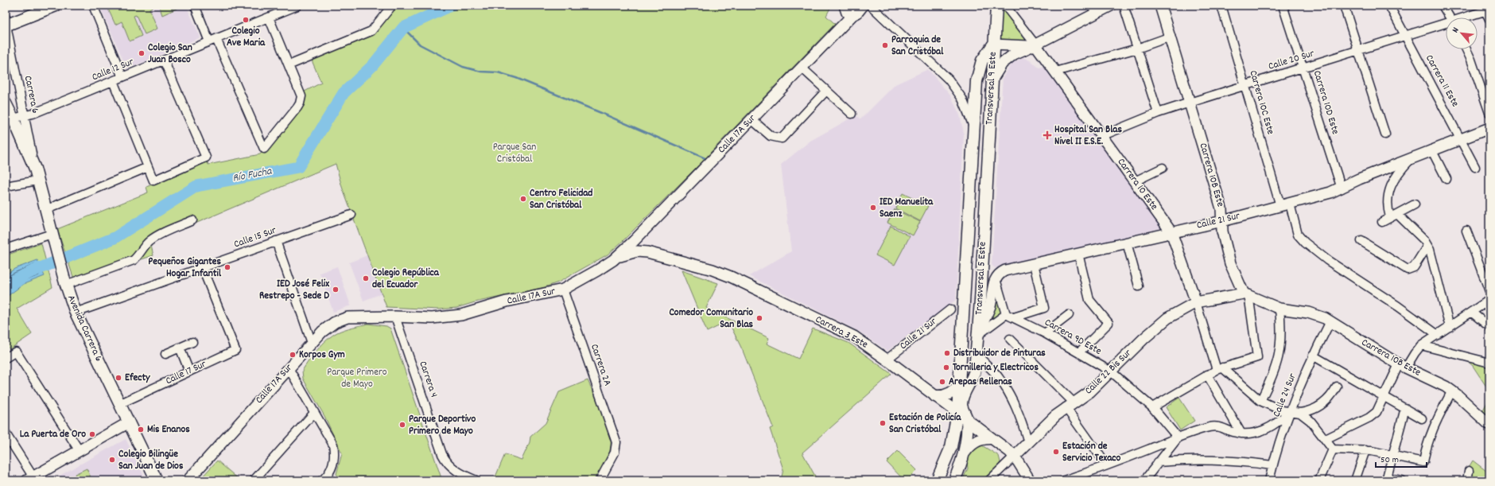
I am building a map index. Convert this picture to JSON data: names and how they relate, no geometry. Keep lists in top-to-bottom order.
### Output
{
  "streets": {
    "main road": ["Transversal 9 Este", "Transversal 5 Este", "Avenida Carrera 6"],
    "street": [
      "Calle 20 Sur",
      "Calle 12 Sur",
      "Carrera 11 Este",
      "Carrera 6",
      "Carrera 10C Este",
      "Carrera 10D Este",
      "Calle 17A Sur",
      "Carrera 10B Este",
      "Carrera 10 Este",
      "Calle 21 Sur",
      "Calle 15 Sur",
      "Carrera 3 Este",
      "Carrera 9D Este",
      "Carrera 2A",
      "Calle 22 Bis Sur",
      "Calle 17 Sur",
      "Carrera 4",
      "Calle 24 Sur"
    ]
  },
  "crossings": [
    ["Calle 20 Sur", "Carrera 11 Este"],
    ["Calle 20 Sur", "Carrera 10C Este"],
    ["Calle 20 Sur", "Carrera 10D Este"],
    ["Calle 20 Sur", "Carrera 10B Este"],
    ["Calle 20 Sur", "Carrera 10 Este"],
    ["Calle 12 Sur", "Carrera 6"],
    ["Calle 12 Sur", "Avenida Carrera 6"],
    ["Carrera 11 Este", "Calle 21 Sur"],
    ["Transversal 9 Este", "Transversal 5 Este"],
    ["Carrera 6", "Avenida Carrera 6"],
    ["Carrera 10C Este", "Calle 21 Sur"],
    ["Carrera 10D Este", "Calle 21 Sur"],
    ["Calle 17A Sur", "Carrera 3 Este"],
    ["Calle 17A Sur", "Carrera 2A"],
    ["Calle 17A Sur", "Carrera 4"],
    ["Carrera 10B Este", "Calle 21 Sur"],
    ["Carrera 10B Este", "Calle 22 Bis Sur"],
    ["Carrera 10B Este", "Calle 24 Sur"],
    ["Carrera 10 Este", "Calle 21 Sur"],
    ["Carrera 10 Este", "Calle 22 Bis Sur"],
    ["Calle 21 Sur", "Carrera 3 Este"],
    ["Calle 15 Sur", "Avenida Carrera 6"],
    ["Calle 15 Sur", "Calle 17 Sur"],
    ["Transversal 5 Este", "Carrera 3 Este"],
    ["Avenida Carrera 6", "Calle 17 Sur"],
    ["Carrera 3 Este", "Calle 22 Bis Sur"],
    ["Carrera 9D Este", "Calle 22 Bis Sur"]
  ],
  "water": ["Río Fucha"],
  "parks": ["Parque San Cristóbal", "Parque Primero de Mayo"],
  "places": {
    "other": [
      "Colegio Ave Maria",
      "Parroquia de San Cristóbal",
      "Colegio San Juan Bosco",
      "Centro Felicidad San Cristóbal",
      "IED Manuelita Saenz",
      "Pequeños Gigantes Hogar Infantil",
      "Colegio República del Ecuador",
      "IED José Felix Restrepo - Sede D",
      "Comedor Comunitario San Blas",
      "Distribuidor de Pinturas",
      "Korpos Gym",
      "Tornilleria y Electricos",
      "Efecty",
      "Arepas Rellenas",
      "Estación de Policía San Cristóbal",
      "Parque Deportivo Primero de Mayo",
      "Mis Enanos",
      "La Puerta de Oro",
      "Estación de Servicio Texaco",
      "Colegio Bilingüe San Juan de Dios"
    ],
    "health": ["Hospital San Blas Nivel II E.S.E."]
  },
  "scale_bar": "50 m",
  "north": "top left"
}
